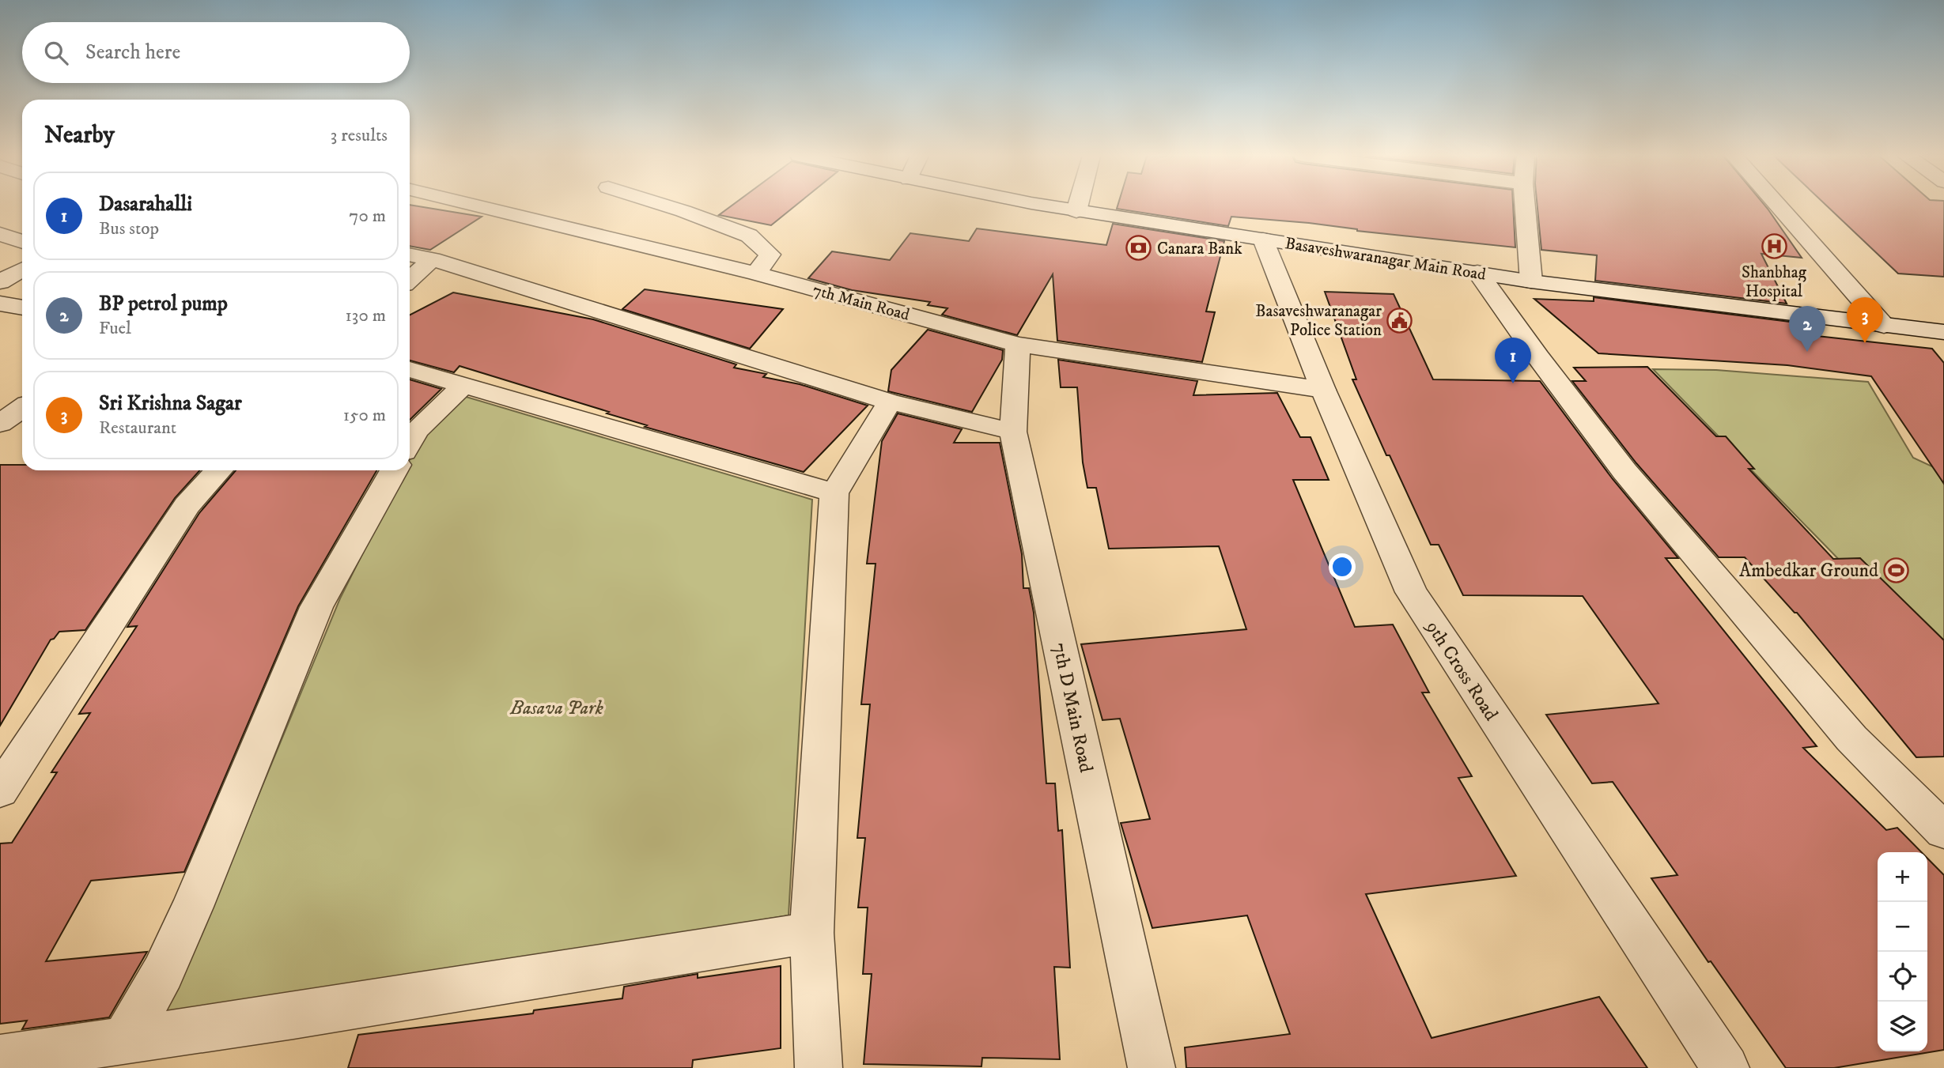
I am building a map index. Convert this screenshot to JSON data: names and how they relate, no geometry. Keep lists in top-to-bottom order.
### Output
{
  "streets": {
    "street": [
      "Basaveshwaranagar Main Road",
      "7th Main Road",
      "9th Cross Road",
      "7th D Main Road"
    ]
  },
  "crossings": [
    ["Basaveshwaranagar Main Road", "9th Cross Road"],
    ["7th Main Road", "9th Cross Road"],
    ["7th Main Road", "7th D Main Road"]
  ],
  "parks": ["Basava Park"],
  "places": {
    "hospital": ["Shanbhag Hospital"],
    "bank": ["Canara Bank"],
    "public building": ["Basaveshwaranagar Police Station"],
    "sports": ["Ambedkar Ground"]
  },
  "page": {
    "search": "Search here",
    "heading": ["Nearby", "3 results"],
    "list": [
      {
        "mark": "1",
        "name": "Dasarahalli",
        "note": "Bus stop",
        "value": "70 m"
      },
      {
        "mark": "2",
        "name": "BP petrol pump",
        "note": "Fuel",
        "value": "130 m"
      },
      {
        "mark": "3",
        "name": "Sri Krishna Sagar",
        "note": "Restaurant",
        "value": "150 m"
      }
    ],
    "pins": ["3", "2", "1"],
    "map_buttons": ["+", "−"]
  }
}
